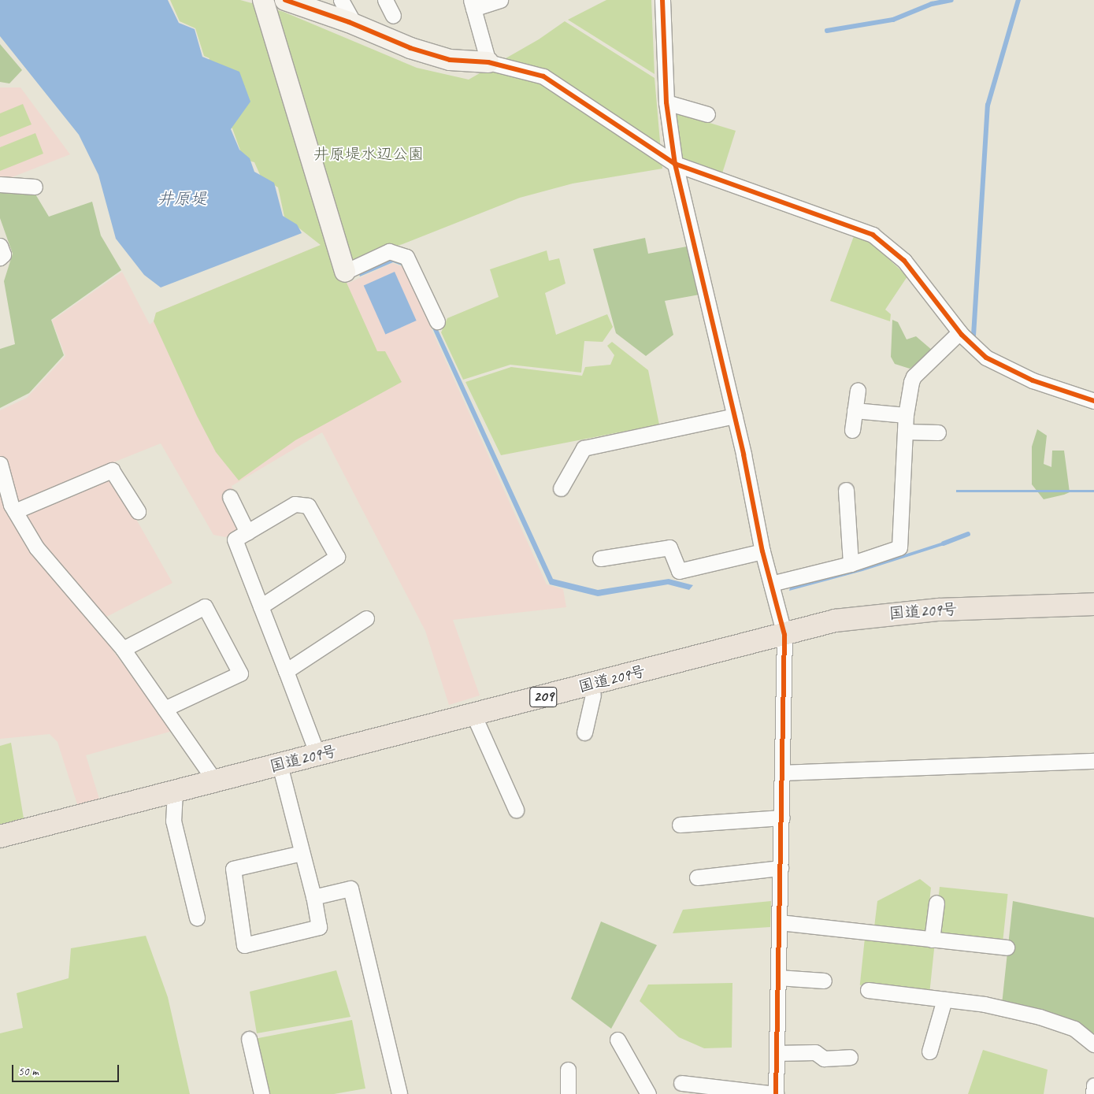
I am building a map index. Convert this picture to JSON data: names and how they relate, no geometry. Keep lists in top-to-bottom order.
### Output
{
  "streets": {
    "highway": ["国道209号", "209"]
  },
  "water": ["井原堤"],
  "parks": ["井原堤水辺公園"],
  "scale_bar": "50 m"
}
